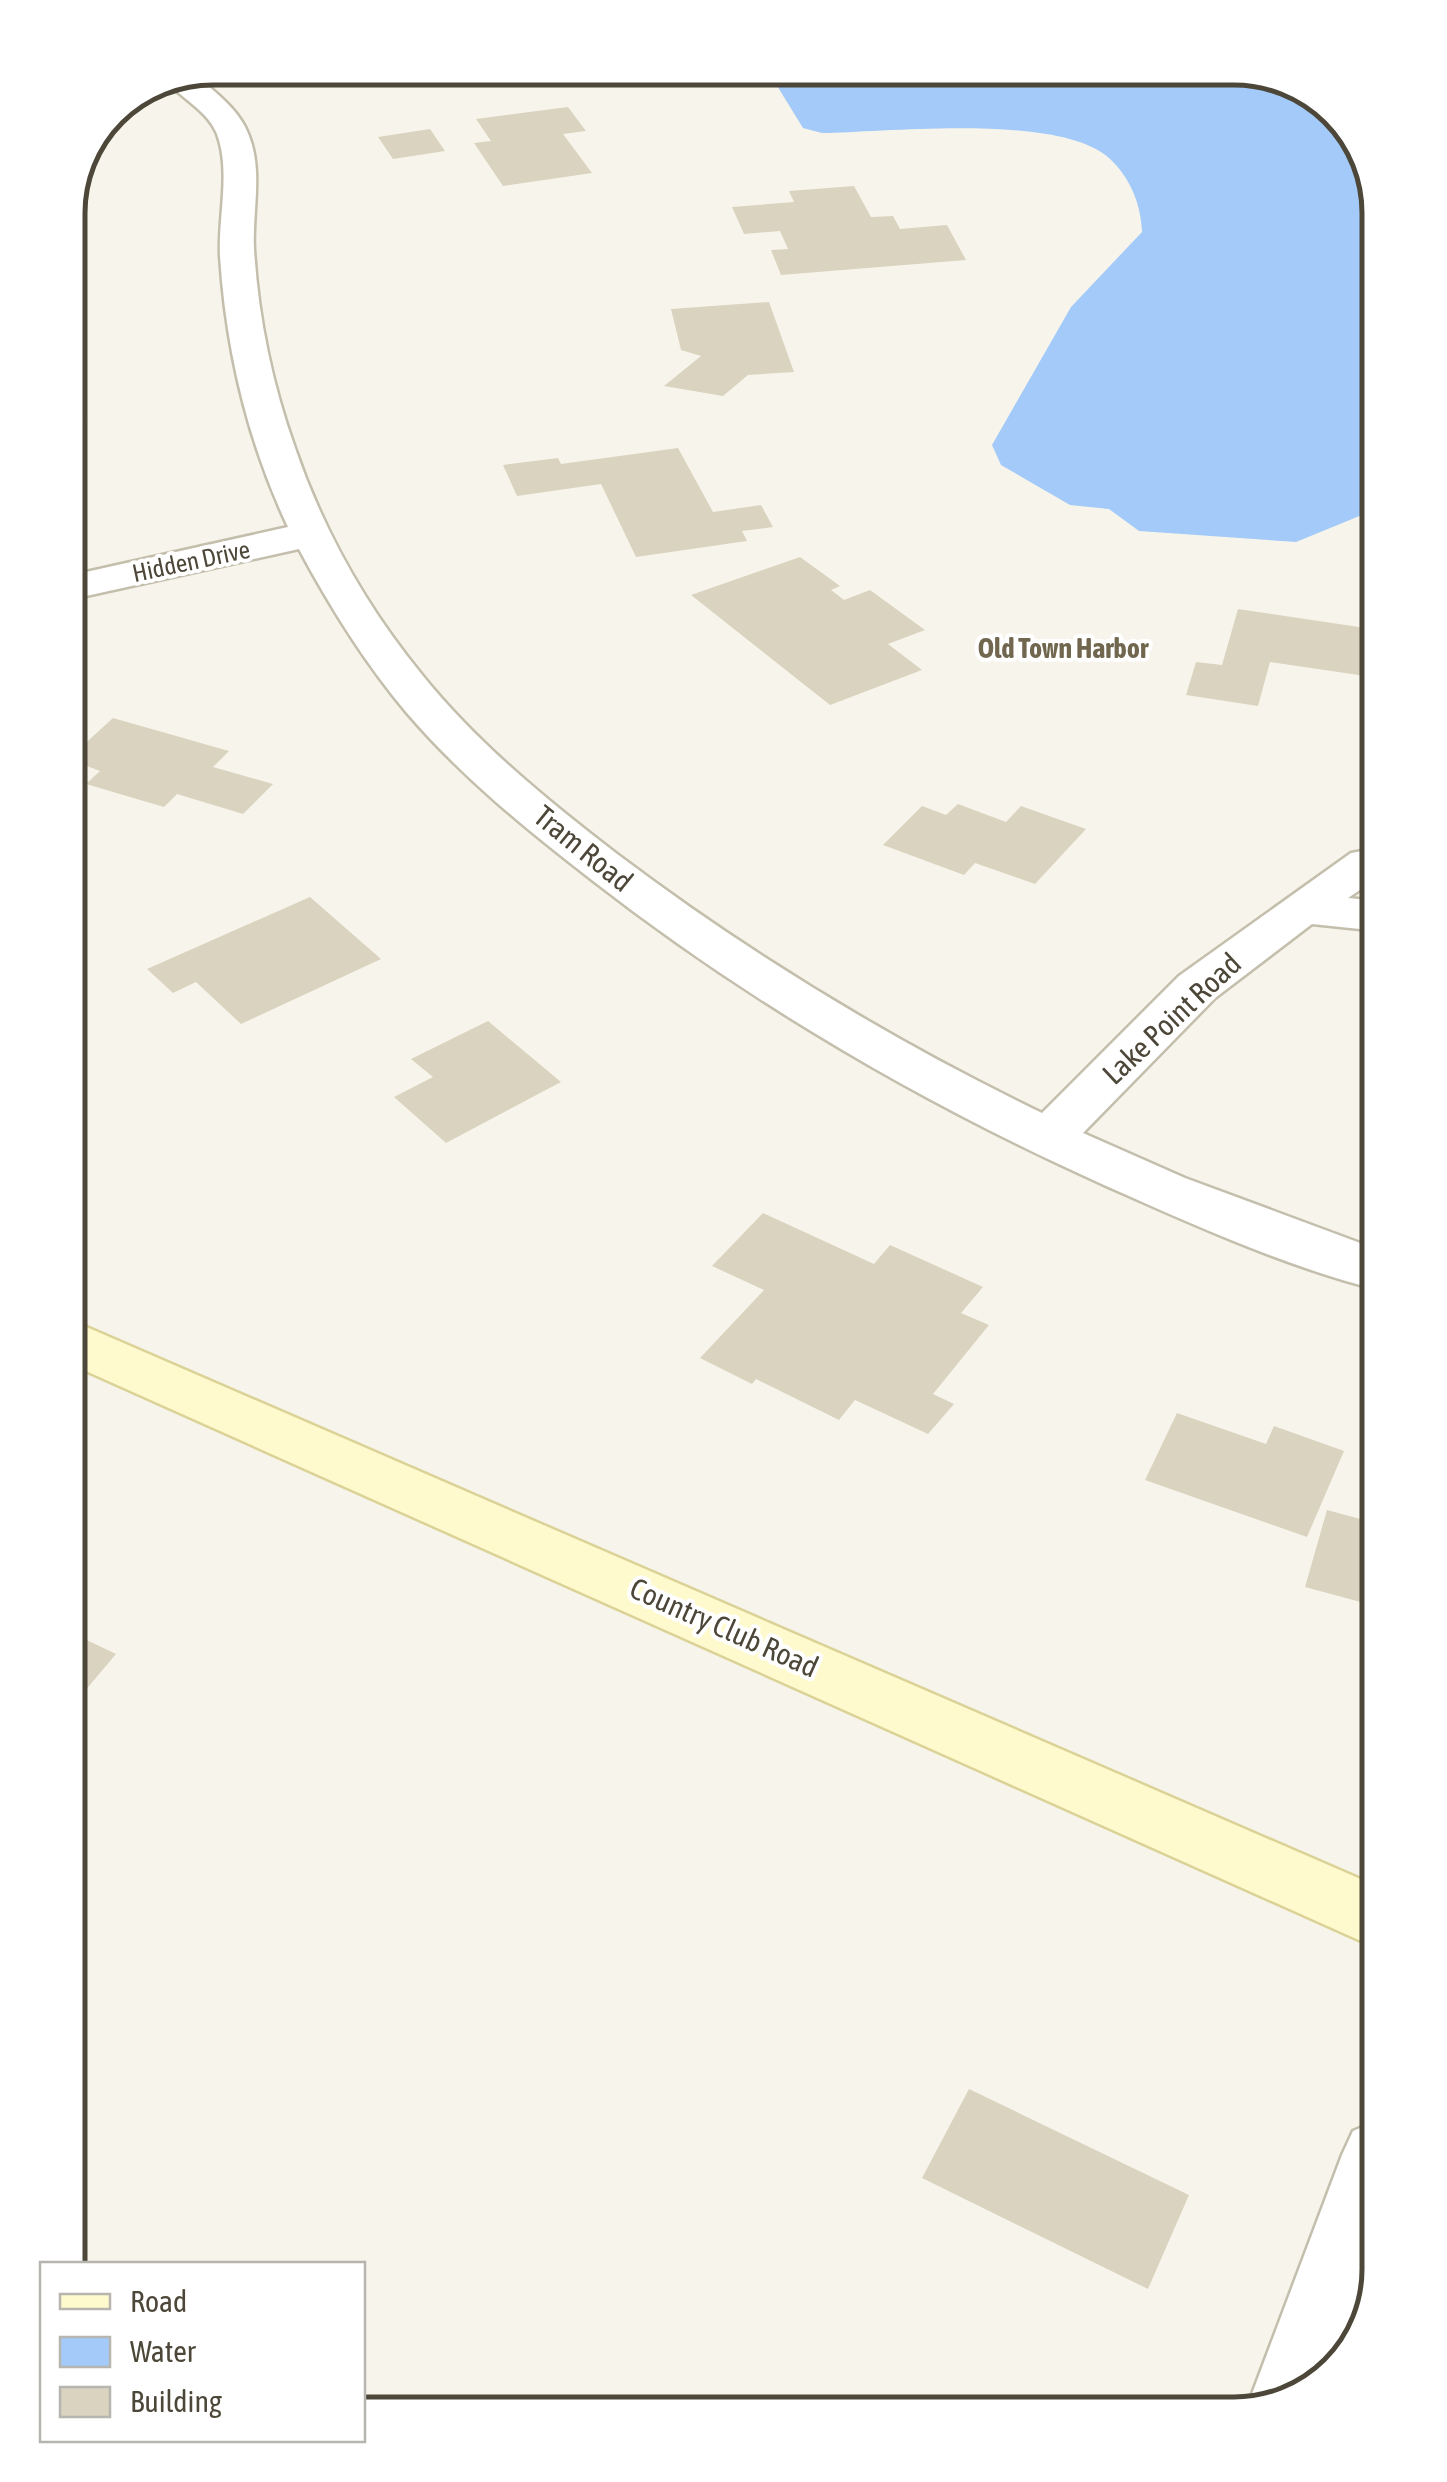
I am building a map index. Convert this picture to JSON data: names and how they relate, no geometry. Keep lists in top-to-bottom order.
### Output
{
  "streets": {
    "street": [
      "Hidden Drive",
      "Tram Road",
      "Lake Point Road",
      "Country Club Road"
    ]
  },
  "crossings": [
    ["Hidden Drive", "Tram Road"],
    ["Tram Road", "Lake Point Road"]
  ],
  "districts": ["Old Town Harbor"],
  "legend": ["Road", "Water", "Building"]
}
